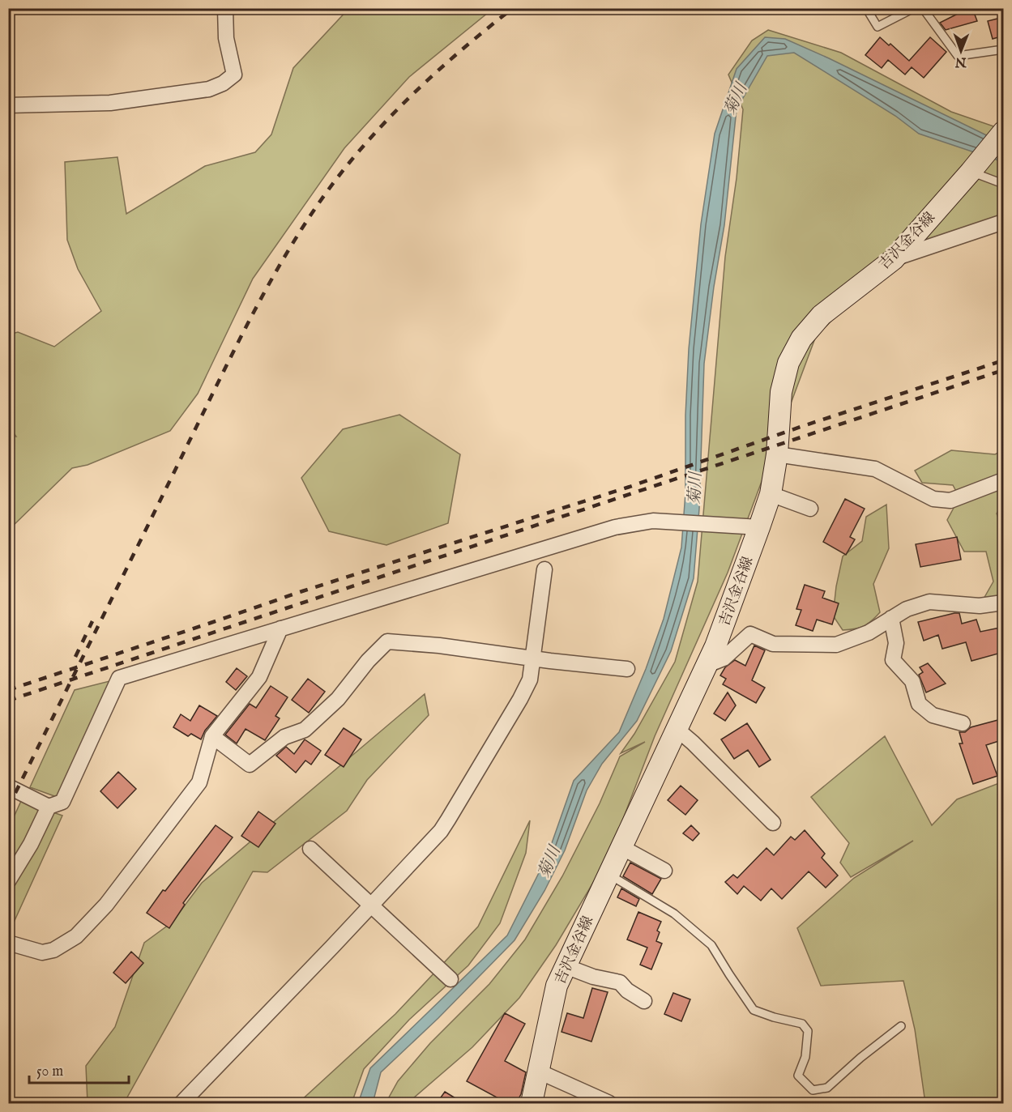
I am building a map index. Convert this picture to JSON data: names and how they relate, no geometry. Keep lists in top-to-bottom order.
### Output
{
  "streets": {
    "main road": ["吉沢金谷線"]
  },
  "water": ["菊川"],
  "scale_bar": "50 m",
  "north": "bottom"
}
